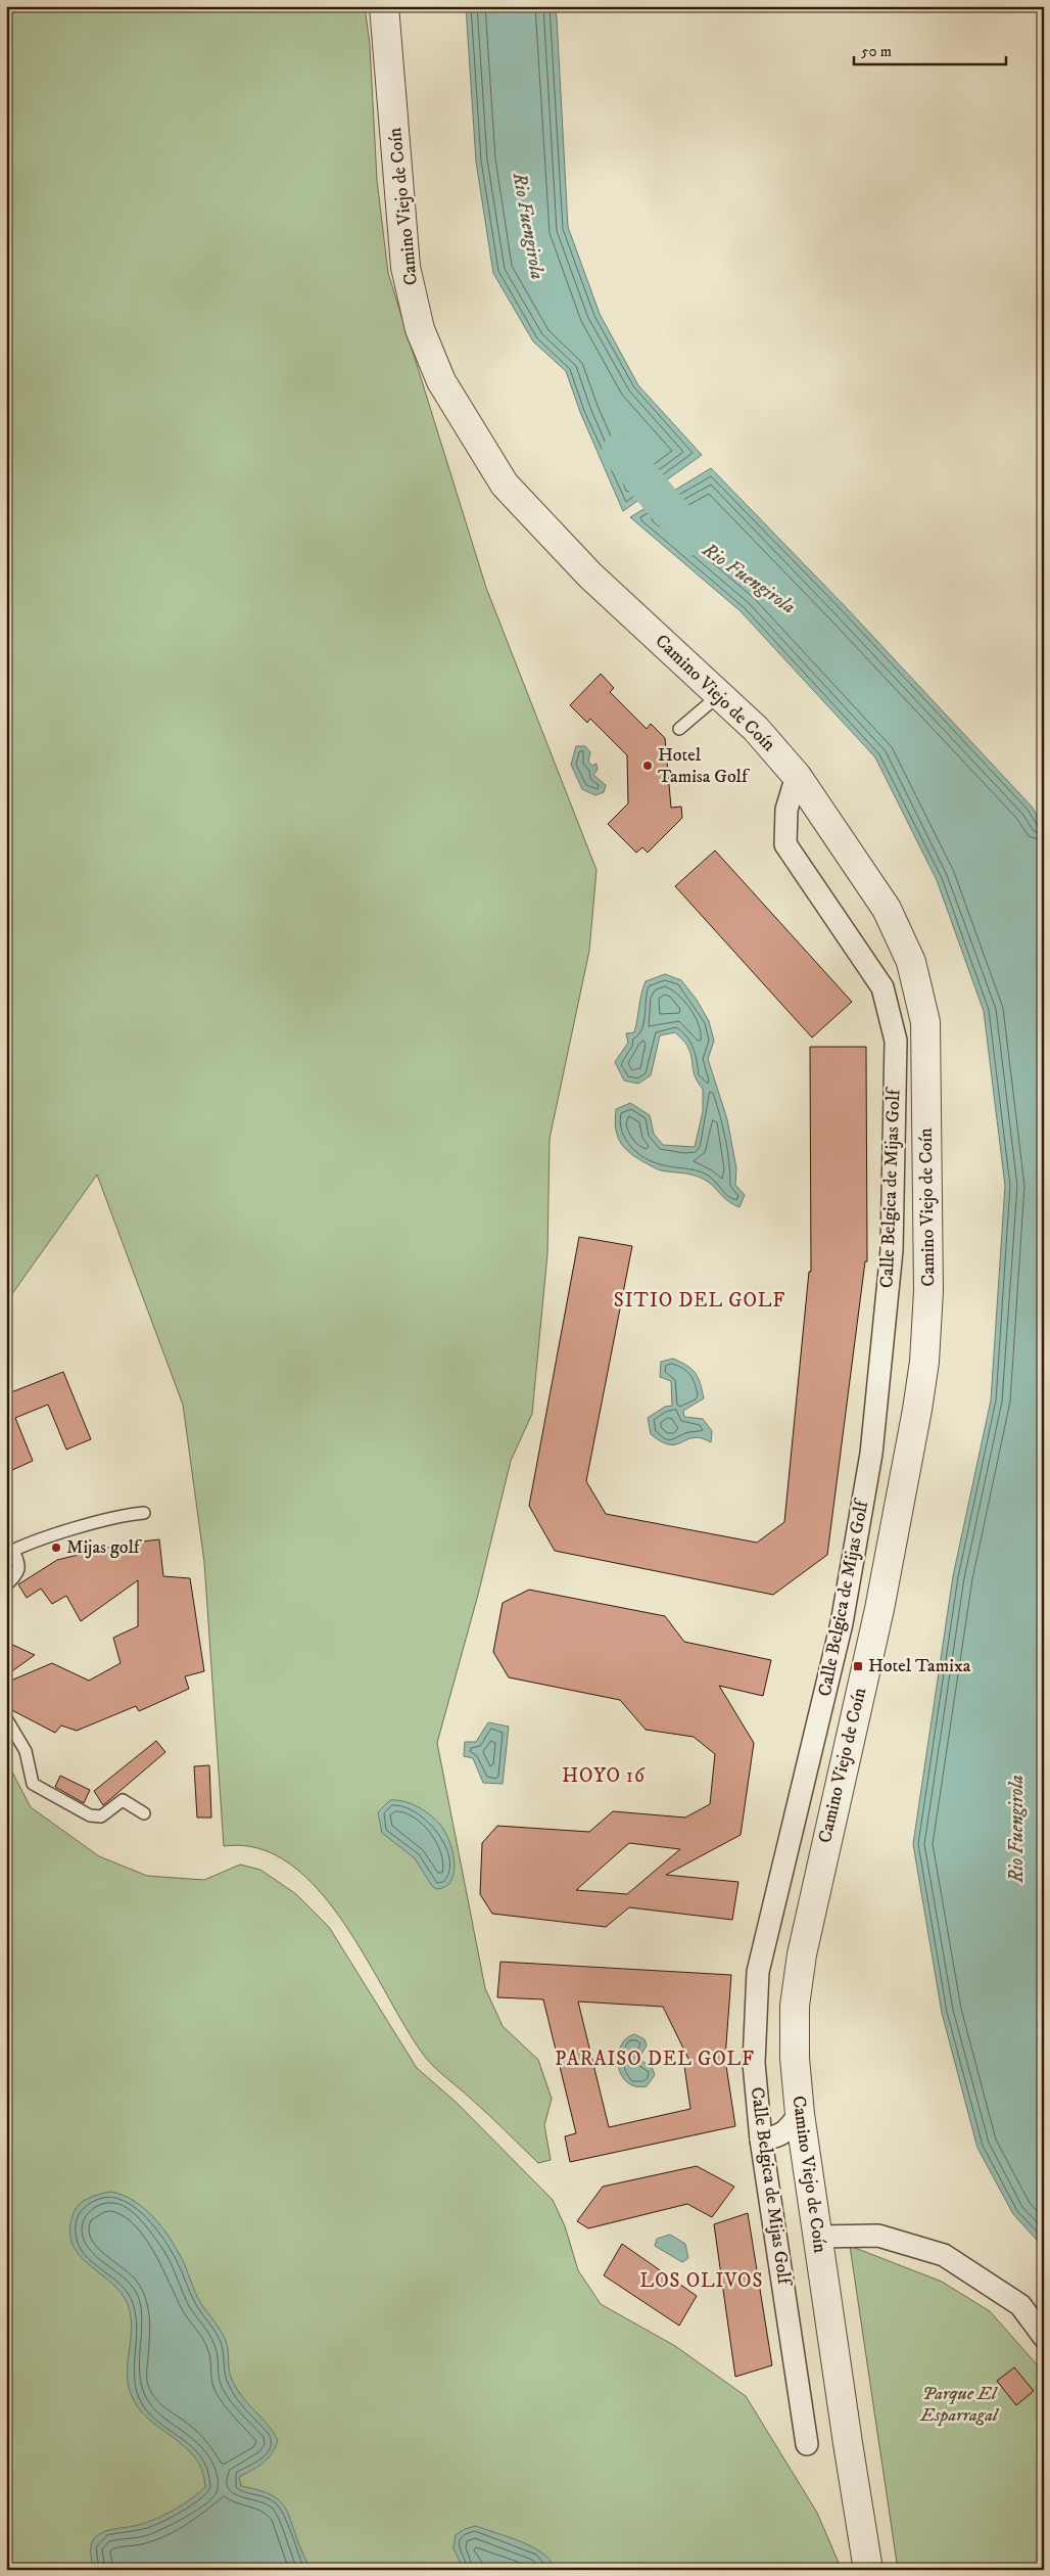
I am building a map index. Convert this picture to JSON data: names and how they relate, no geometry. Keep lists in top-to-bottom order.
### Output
{
  "streets": {
    "street": ["Camino Viejo de Coín", "Calle Belgica de Mijas Golf"]
  },
  "crossings": [
    ["Camino Viejo de Coín", "Calle Belgica de Mijas Golf"]
  ],
  "districts": [
    "SITIO DEL GOLF",
    "HOYO 16",
    "PARAISO DEL GOLF",
    "LOS OLIVOS"
  ],
  "water": ["Rio Fuengirola"],
  "parks": ["Parque El Esparragal"],
  "places": {
    "other": ["Hotel Tamisa Golf", "Mijas golf"],
    "transit": ["Hotel Tamixa"]
  },
  "scale_bar": "50 m"
}
